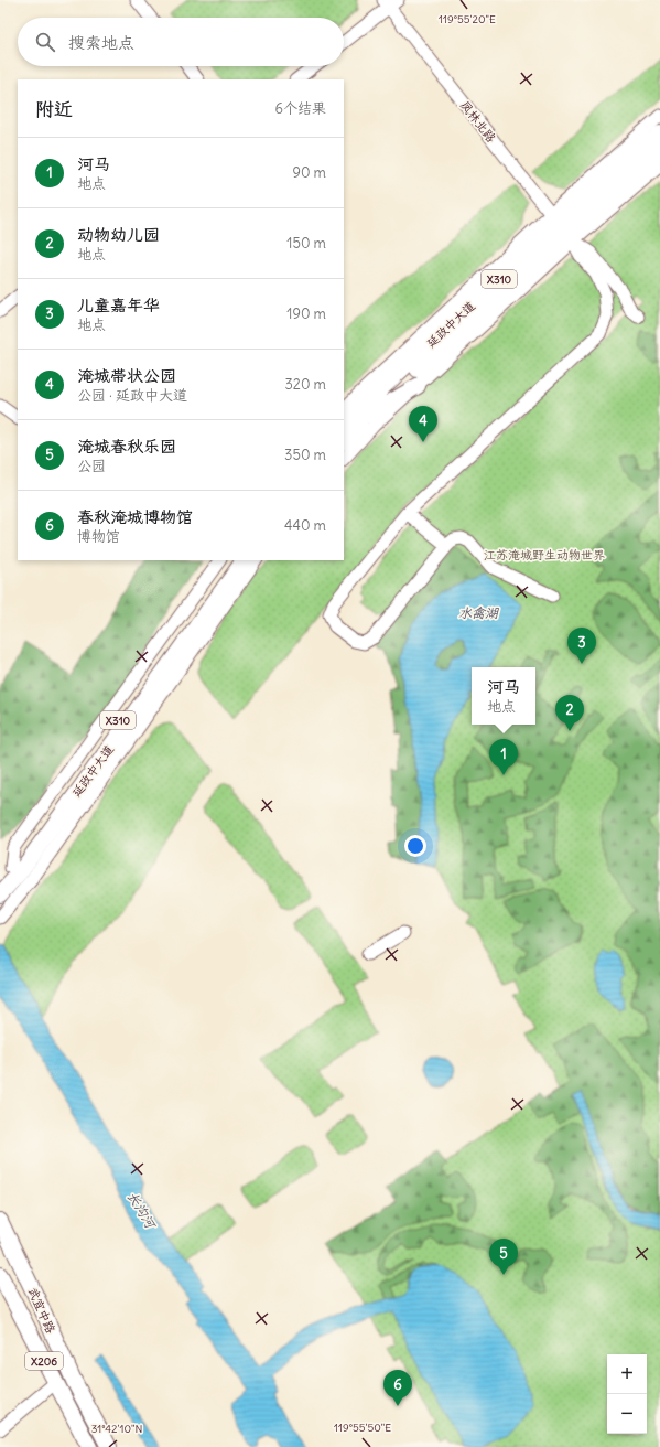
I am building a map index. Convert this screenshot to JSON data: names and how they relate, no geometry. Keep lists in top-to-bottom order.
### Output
{
  "streets": {
    "main road": [
      "X310",
      "延政中大道",
      "武宜中路",
      "X206"
    ],
    "street": ["凤林北路"]
  },
  "crossings": [
    ["凤林北路", "延政中大道"]
  ],
  "water": ["水禽湖", "长沟河"],
  "parks": ["江苏淹城野生动物世界"],
  "page": {
    "search": "搜索地点",
    "heading": ["附近", "6个结果"],
    "list": [
      {
        "mark": "1",
        "name": "河马",
        "note": "地点",
        "value": "90 m"
      },
      {
        "mark": "2",
        "name": "动物幼儿园",
        "note": "地点",
        "value": "150 m"
      },
      {
        "mark": "3",
        "name": "儿童嘉年华",
        "note": "地点",
        "value": "190 m"
      },
      {
        "mark": "4",
        "name": "淹城带状公园",
        "note": "公园 · 延政中大道",
        "value": "320 m"
      },
      {
        "mark": "5",
        "name": "淹城春秋乐园",
        "note": "公园",
        "value": "350 m"
      },
      {
        "mark": "6",
        "name": "春秋淹城博物馆",
        "note": "博物馆",
        "value": "440 m"
      }
    ],
    "pins": [
      "4",
      "3",
      "2",
      "1",
      "5",
      "6"
    ],
    "popup": ["河马", "地点"],
    "map_buttons": ["+", "−"]
  },
  "coordinates": ["119°55'20\"E", "119°55'50\"E", "31°42'10\"N"]
}
